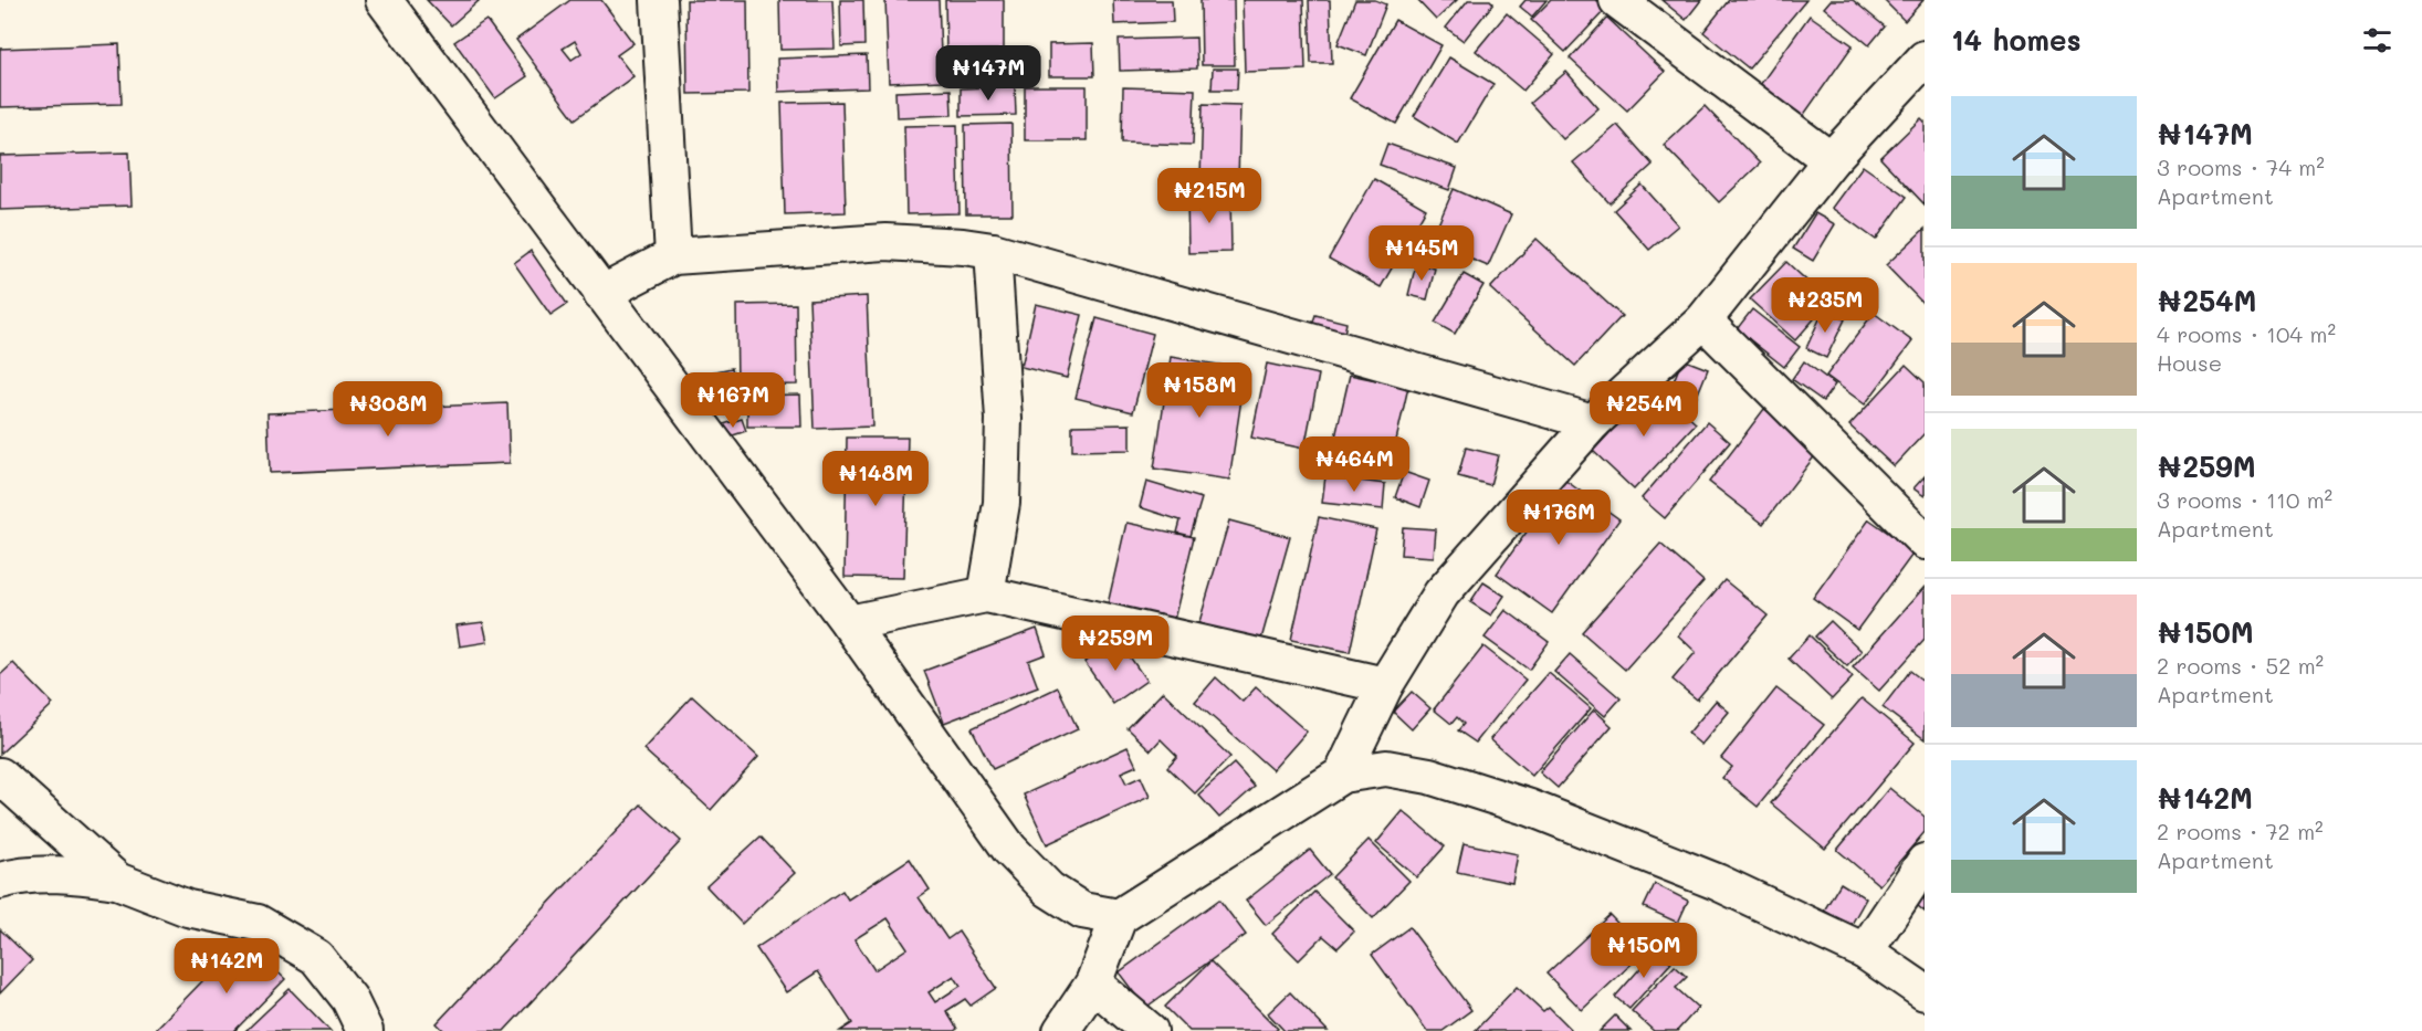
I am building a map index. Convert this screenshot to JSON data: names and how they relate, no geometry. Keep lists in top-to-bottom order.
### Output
{
  "page": {
    "heading": "14 homes",
    "price": [
      "₦147M",
      "₦215M",
      "₦145M",
      "₦235M",
      "₦158M",
      "₦167M",
      "₦308M",
      "₦254M",
      "₦464M",
      "₦148M",
      "₦176M",
      "₦259M",
      "₦150M",
      "₦142M"
    ],
    "list": [
      {
        "name": "₦147M",
        "note": "3 rooms · 74 m² · Apartment"
      },
      {
        "name": "₦254M",
        "note": "4 rooms · 104 m² · House"
      },
      {
        "name": "₦259M",
        "note": "3 rooms · 110 m² · Apartment"
      },
      {
        "name": "₦150M",
        "note": "2 rooms · 52 m² · Apartment"
      },
      {
        "name": "₦142M",
        "note": "2 rooms · 72 m² · Apartment"
      }
    ]
  }
}
